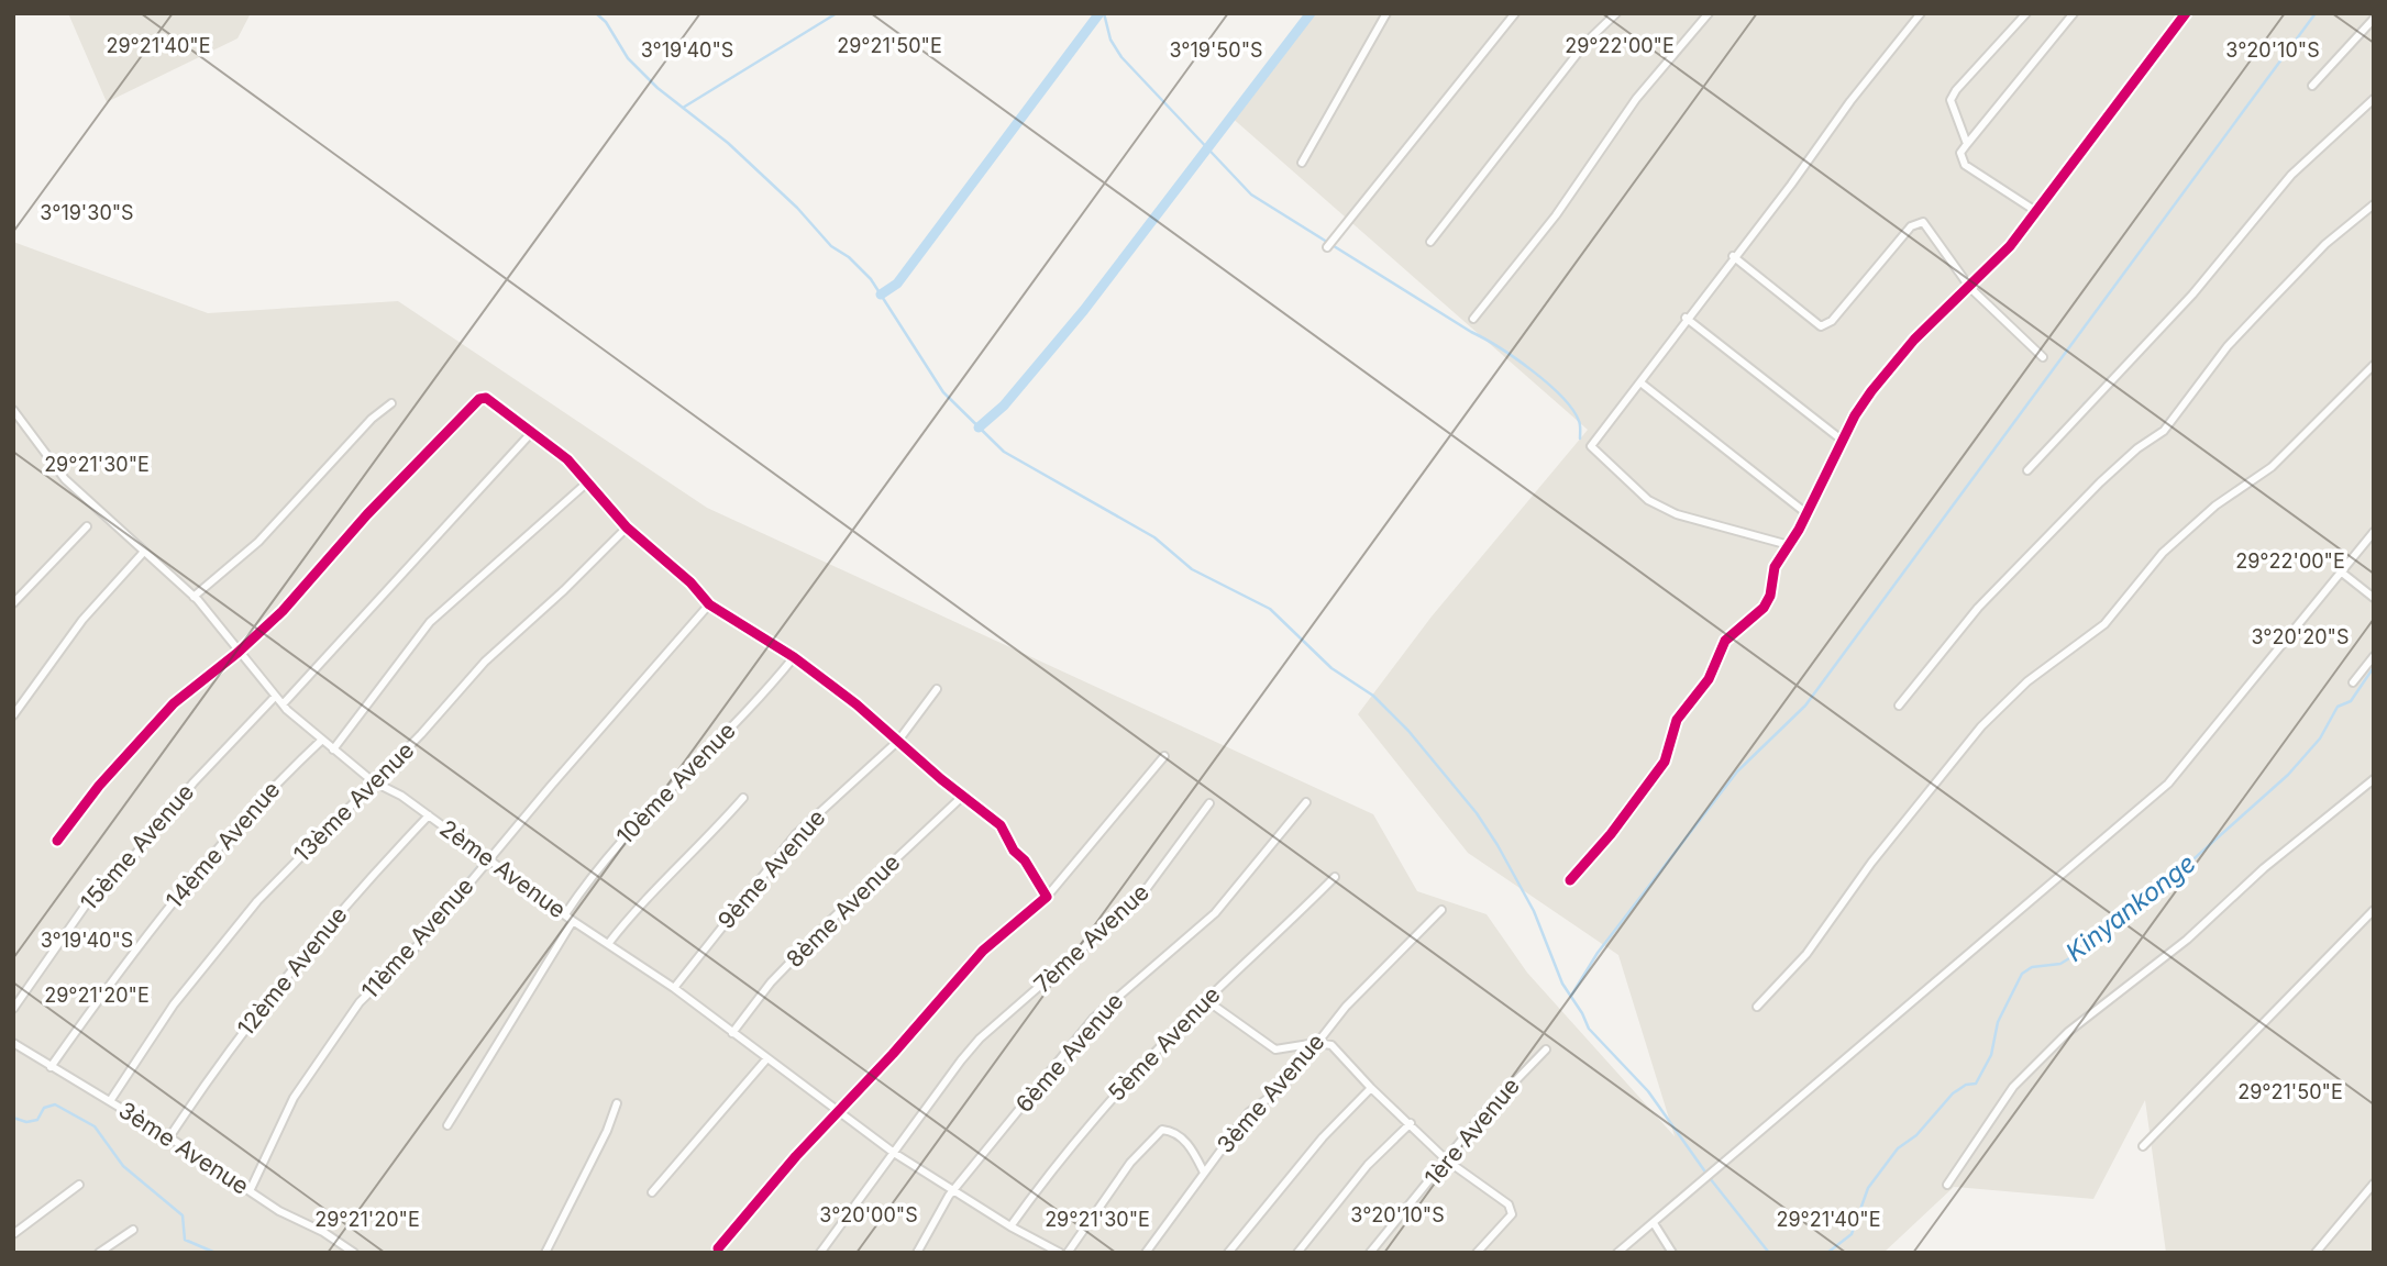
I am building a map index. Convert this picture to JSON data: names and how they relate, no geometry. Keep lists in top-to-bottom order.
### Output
{
  "streets": {
    "street": [
      "10ème Avenue",
      "13ème Avenue",
      "14ème Avenue",
      "15ème Avenue",
      "2ème Avenue",
      "9ème Avenue",
      "8ème Avenue",
      "11ème Avenue",
      "7ème Avenue",
      "12ème Avenue",
      "5ème Avenue",
      "6ème Avenue",
      "3ème Avenue",
      "1ère Avenue"
    ]
  },
  "crossings": [
    ["10ème Avenue", "2ème Avenue"],
    ["13ème Avenue", "2ème Avenue"],
    ["13ème Avenue", "3ème Avenue"],
    ["14ème Avenue", "2ème Avenue"],
    ["14ème Avenue", "3ème Avenue"],
    ["15ème Avenue", "2ème Avenue"],
    ["2ème Avenue", "9ème Avenue"],
    ["2ème Avenue", "8ème Avenue"],
    ["2ème Avenue", "11ème Avenue"],
    ["2ème Avenue", "7ème Avenue"],
    ["2ème Avenue", "12ème Avenue"],
    ["2ème Avenue", "5ème Avenue"],
    ["2ème Avenue", "6ème Avenue"],
    ["11ème Avenue", "3ème Avenue"],
    ["12ème Avenue", "3ème Avenue"]
  ],
  "water": ["Kinyankonge"],
  "coordinates": [
    "29°21'50\"E",
    "29°21'40\"E",
    "29°22'00\"E",
    "3°19'40\"S",
    "3°19'50\"S",
    "3°20'10\"S",
    "3°19'30\"S",
    "29°21'30\"E",
    "3°20'20\"S",
    "29°21'20\"E",
    "3°20'00\"S"
  ]
}
